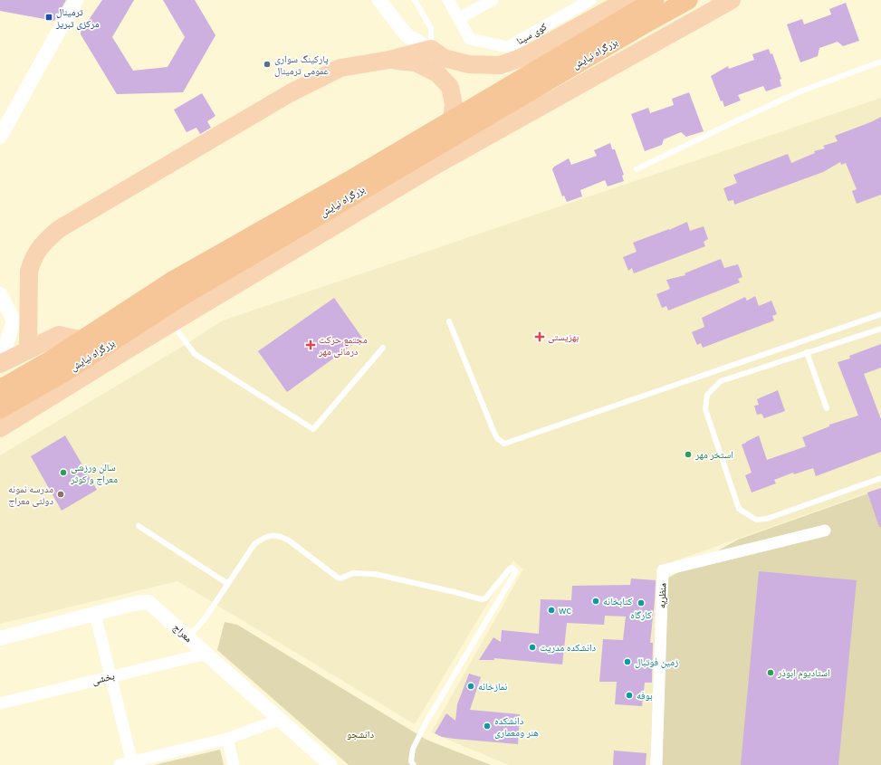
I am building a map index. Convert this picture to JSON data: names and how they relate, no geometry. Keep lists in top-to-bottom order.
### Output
{
  "streets": {
    "highway": ["بزرگراه نیایش"],
    "street": [
      "کوی سینا",
      "منظریه",
      "معراج",
      "بخشی"
    ]
  },
  "crossings": [
    ["معراج", "بخشی"]
  ],
  "parks": ["دانشجو"],
  "places": {
    "transit": ["ترمینال مرکزی تبریز"],
    "other": [
      "پارکینگ سواری عمومی ترمینال",
      "استخر مهر",
      "سالن ورزشی معراج و کوثر",
      "مدرسه نمونه دولتی معراج",
      "کتابخانه",
      "کارگاه",
      "wc",
      "دانشکده مدریت",
      "زمین فوتبال",
      "استادیوم ابوذر",
      "نمازخانه",
      "بوفه",
      "دانشکده هنر ومعماری"
    ],
    "health": ["بهزیستی", "مجتمع حرکت درمانی مهر"]
  }
}
